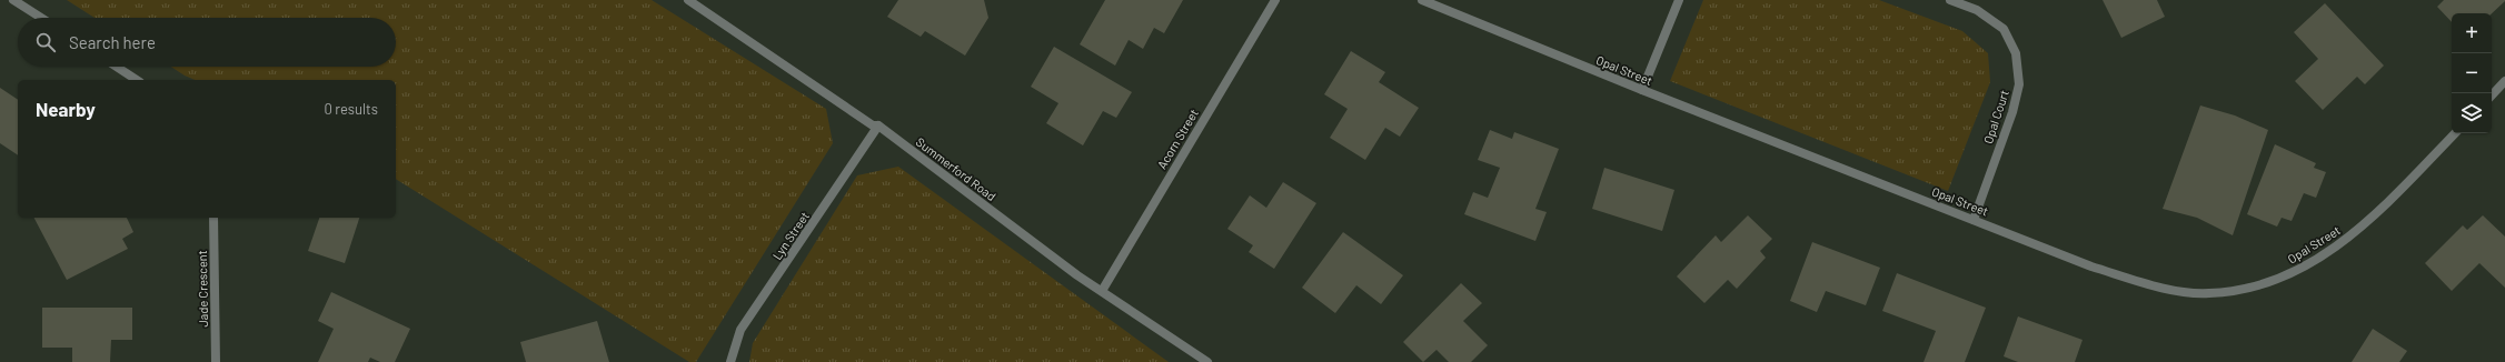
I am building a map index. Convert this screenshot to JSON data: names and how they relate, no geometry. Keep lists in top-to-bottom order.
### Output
{
  "streets": {
    "street": [
      "Opal Street",
      "Opal Court",
      "Acorn Street",
      "Summerford Road",
      "Lyn Street",
      "Jade Crescent"
    ]
  },
  "crossings": [
    ["Opal Street", "Opal Court"],
    ["Acorn Street", "Summerford Road"],
    ["Summerford Road", "Lyn Street"]
  ],
  "page": {
    "map_buttons": ["+", "−"],
    "search": "Search here",
    "heading": ["Nearby", "0 results"]
  }
}
